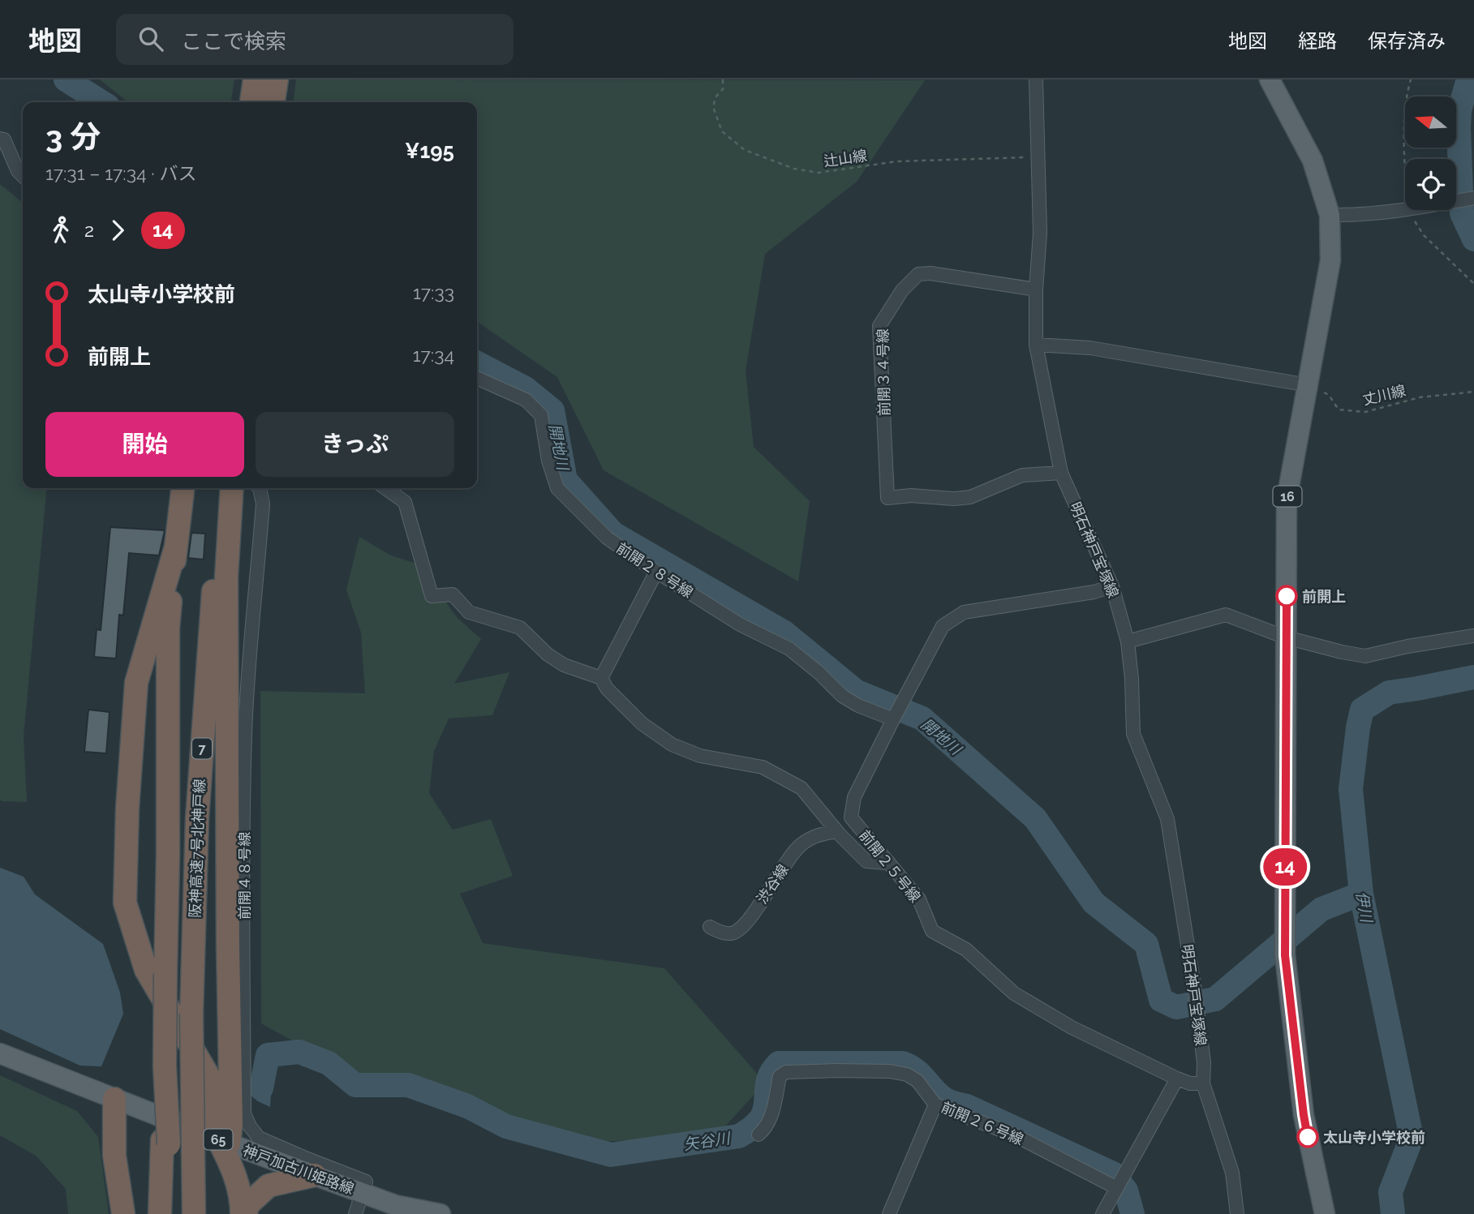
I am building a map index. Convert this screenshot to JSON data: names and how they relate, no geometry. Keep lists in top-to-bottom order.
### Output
{
  "streets": {
    "highway": ["7", "阪神高速7号北神戸線"],
    "main road": ["16", "65", "神戸加古川姫路線"],
    "street": [
      "前開３４号線",
      "明石神戸宝塚線",
      "前開２８号線",
      "前開２５号線",
      "前開４８号線",
      "渋谷線",
      "前開２６号線"
    ],
    "path": ["辻山線", "丈川線"]
  },
  "crossings": [
    ["辻山線", "明石神戸宝塚線"],
    ["前開３４号線", "明石神戸宝塚線"],
    ["丈川線", "16"],
    ["明石神戸宝塚線", "前開２５号線"],
    ["前開２８号線", "前開２５号線"],
    ["前開４８号線", "神戸加古川姫路線"]
  ],
  "water": ["開地川", "伊川", "矢谷川"],
  "places": ["前開上", "太山寺小学校前"],
  "lines": ["bus line 14"],
  "north": "left",
  "page": {
    "header": "地図",
    "search": "ここで検索",
    "nav": ["地図", "経路", "保存済み"],
    "on_map": "14",
    "heading": ["3 分", "17:31 – 17:34 · バス", "¥195"],
    "legs": ["2", "14"],
    "list": [
      {
        "name": "太山寺小学校前",
        "value": "17:33"
      },
      {
        "name": "前開上",
        "value": "17:34"
      }
    ],
    "buttons": ["開始", "きっぷ"]
  }
}
